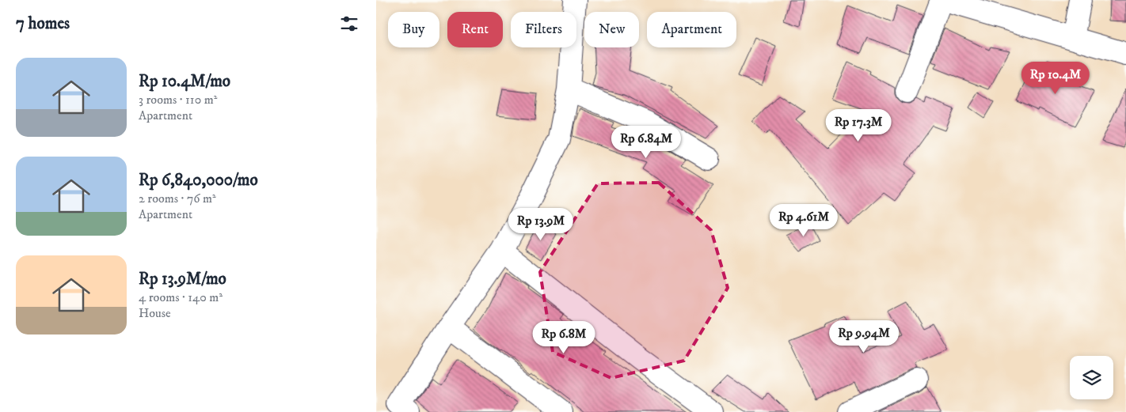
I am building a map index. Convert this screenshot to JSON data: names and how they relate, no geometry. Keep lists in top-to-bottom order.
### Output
{
  "page": {
    "heading": "7 homes",
    "chip": [
      "Buy",
      "Rent",
      "Filters",
      "New",
      "Apartment"
    ],
    "list": [
      {
        "name": "Rp 10.4M/mo",
        "note": "3 rooms · 110 m² · Apartment"
      },
      {
        "name": "Rp 6,840,000/mo",
        "note": "2 rooms · 76 m² · Apartment"
      },
      {
        "name": "Rp 13.9M/mo",
        "note": "4 rooms · 140 m² · House"
      }
    ],
    "price": [
      "Rp 10.4M",
      "Rp 17.3M",
      "Rp 6.84M",
      "Rp 4.61M",
      "Rp 13.9M",
      "Rp 9.94M",
      "Rp 6.8M"
    ]
  }
}
